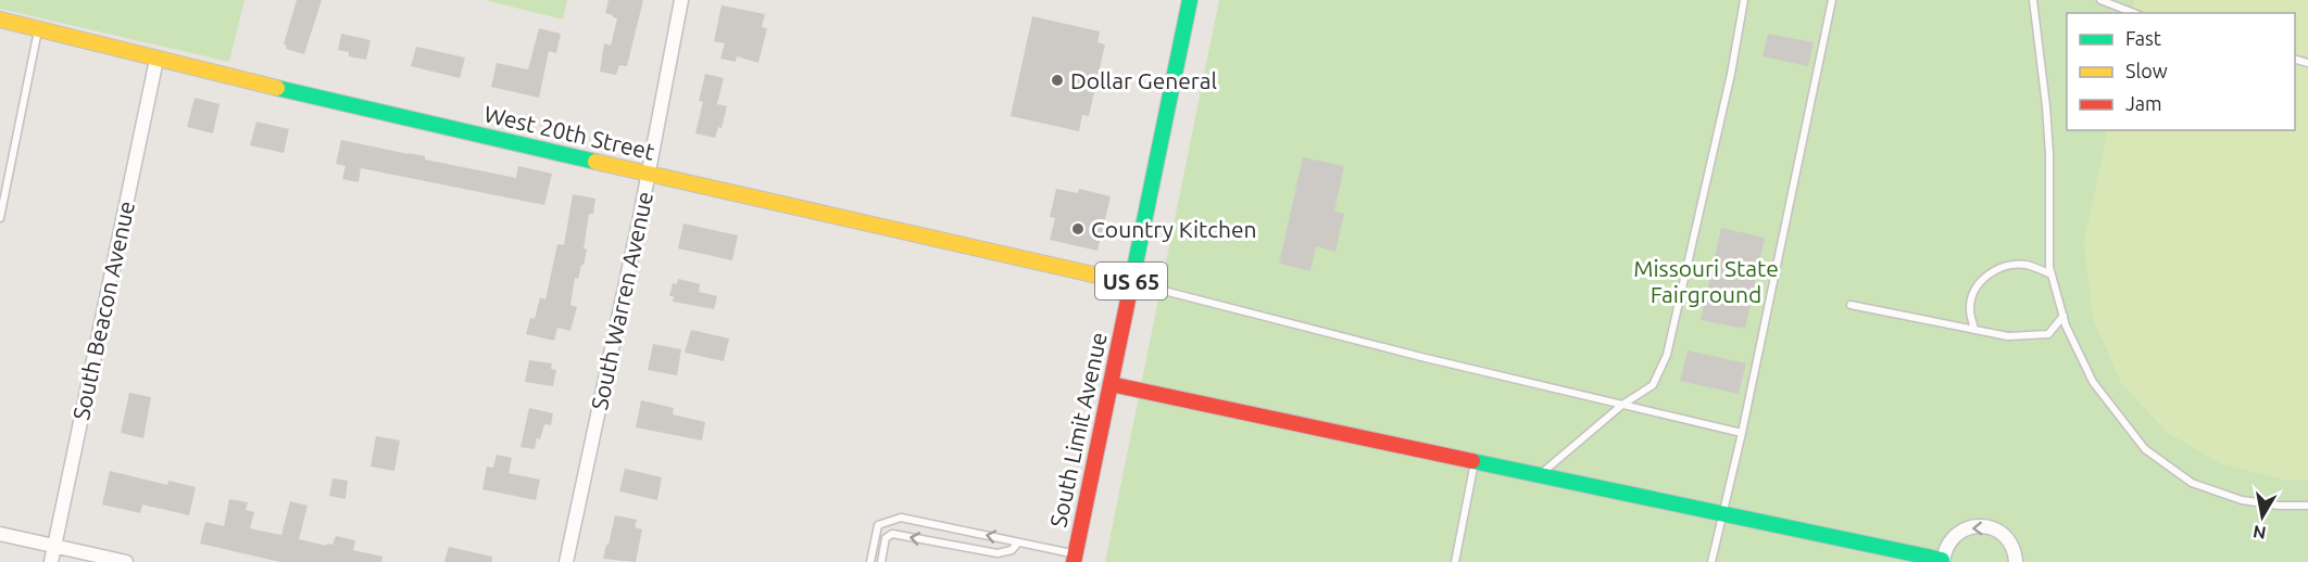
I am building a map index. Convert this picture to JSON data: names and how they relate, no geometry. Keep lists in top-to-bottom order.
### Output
{
  "streets": {
    "main road": ["West 20th Street", "US 65", "South Limit Avenue"],
    "street": ["South Warren Avenue", "South Beacon Avenue"]
  },
  "crossings": [
    ["West 20th Street", "South Warren Avenue"],
    ["West 20th Street", "South Beacon Avenue"],
    ["West 20th Street", "South Limit Avenue"]
  ],
  "parks": ["Missouri State Fairground"],
  "places": ["Dollar General", "Country Kitchen"],
  "legend": ["Fast", "Slow", "Jam"],
  "north": "bottom"
}
